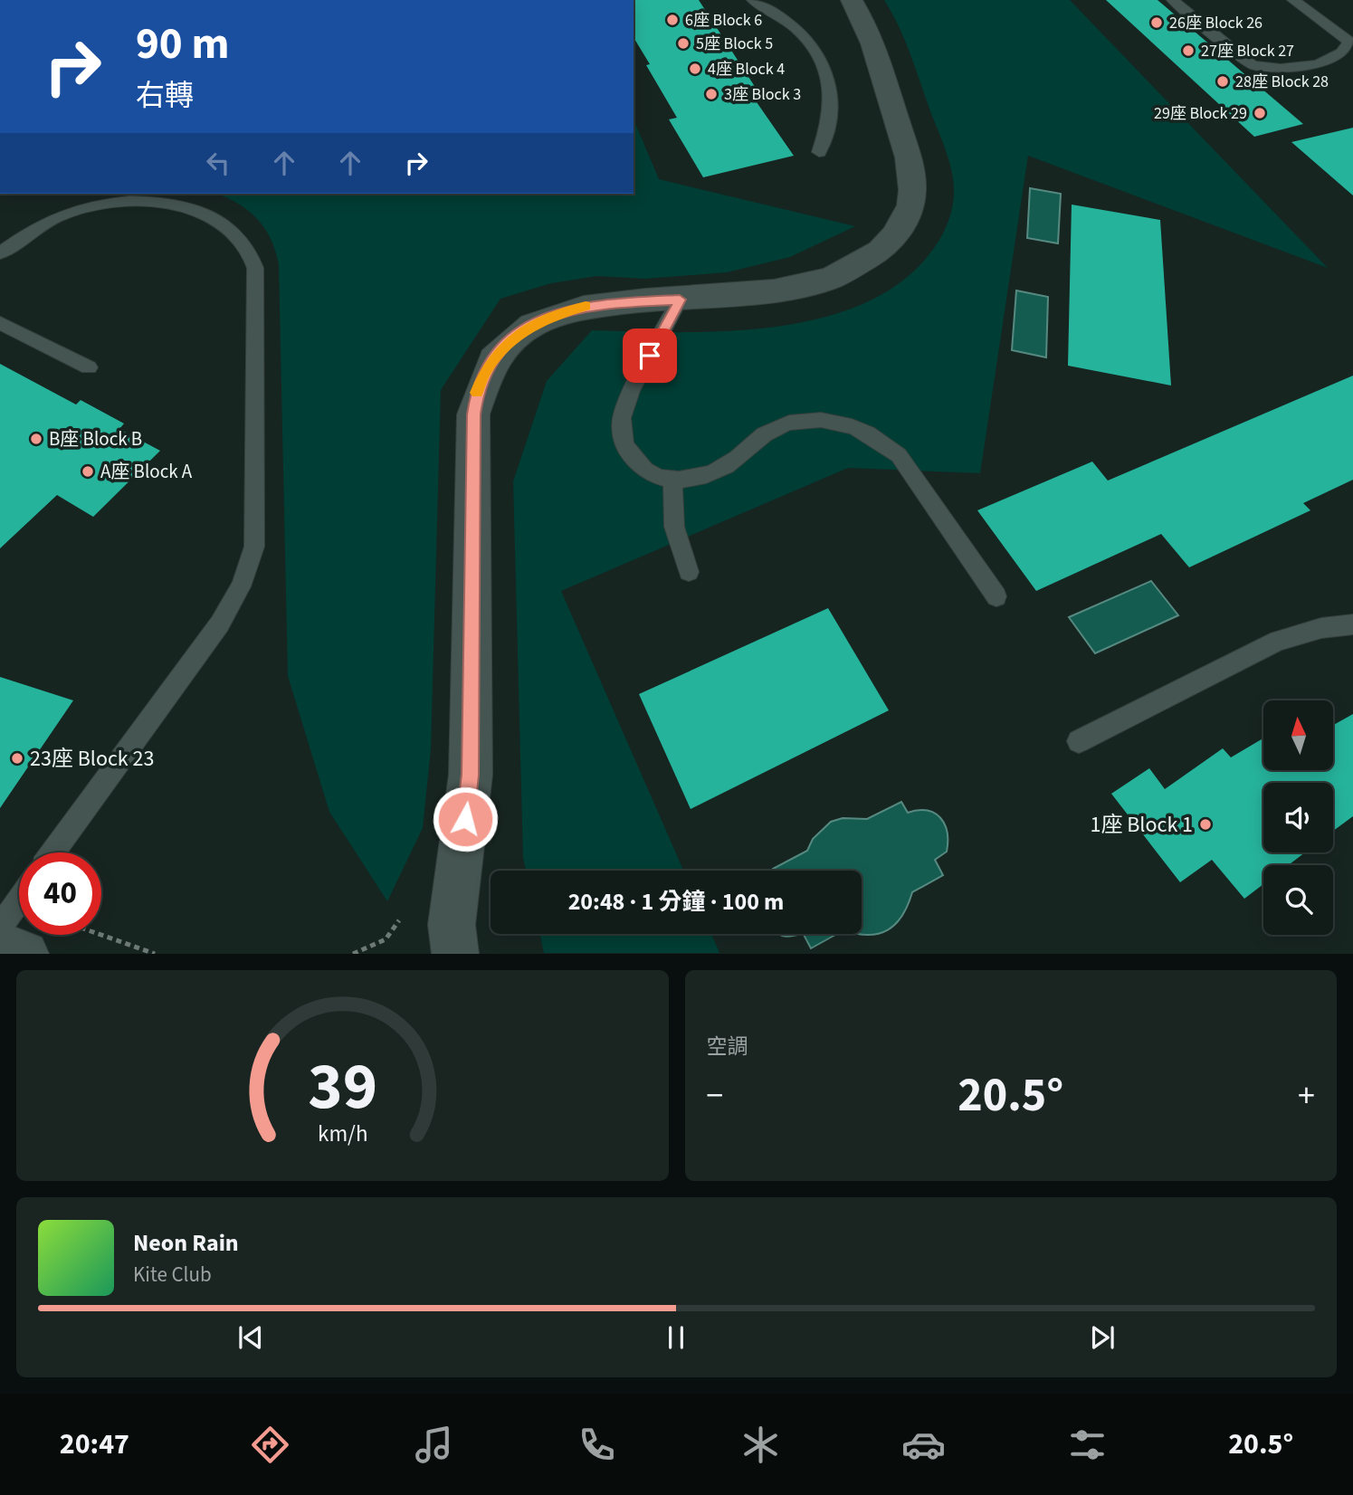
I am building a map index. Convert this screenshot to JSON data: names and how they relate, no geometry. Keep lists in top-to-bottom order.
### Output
{
  "places": [
    "6座 Block 6",
    "26座 Block 26",
    "5座 Block 5",
    "27座 Block 27",
    "4座 Block 4",
    "28座 Block 28",
    "3座 Block 3",
    "29座 Block 29",
    "B座 Block B",
    "A座 Block A",
    "23座 Block 23",
    "1座 Block 1"
  ],
  "north": "top",
  "page": {
    "turn": ["90 m", "右轉"],
    "limit": "40",
    "trip": "20:48 · 1 分鐘 · 100 m",
    "tile": "空調",
    "heat": ["−", "20.5°", "+"],
    "song": ["Neon Rain", "Kite Club"],
    "tabs": ["20:47", "20.5°"],
    "gauge": ["39", "km/h"]
  }
}
